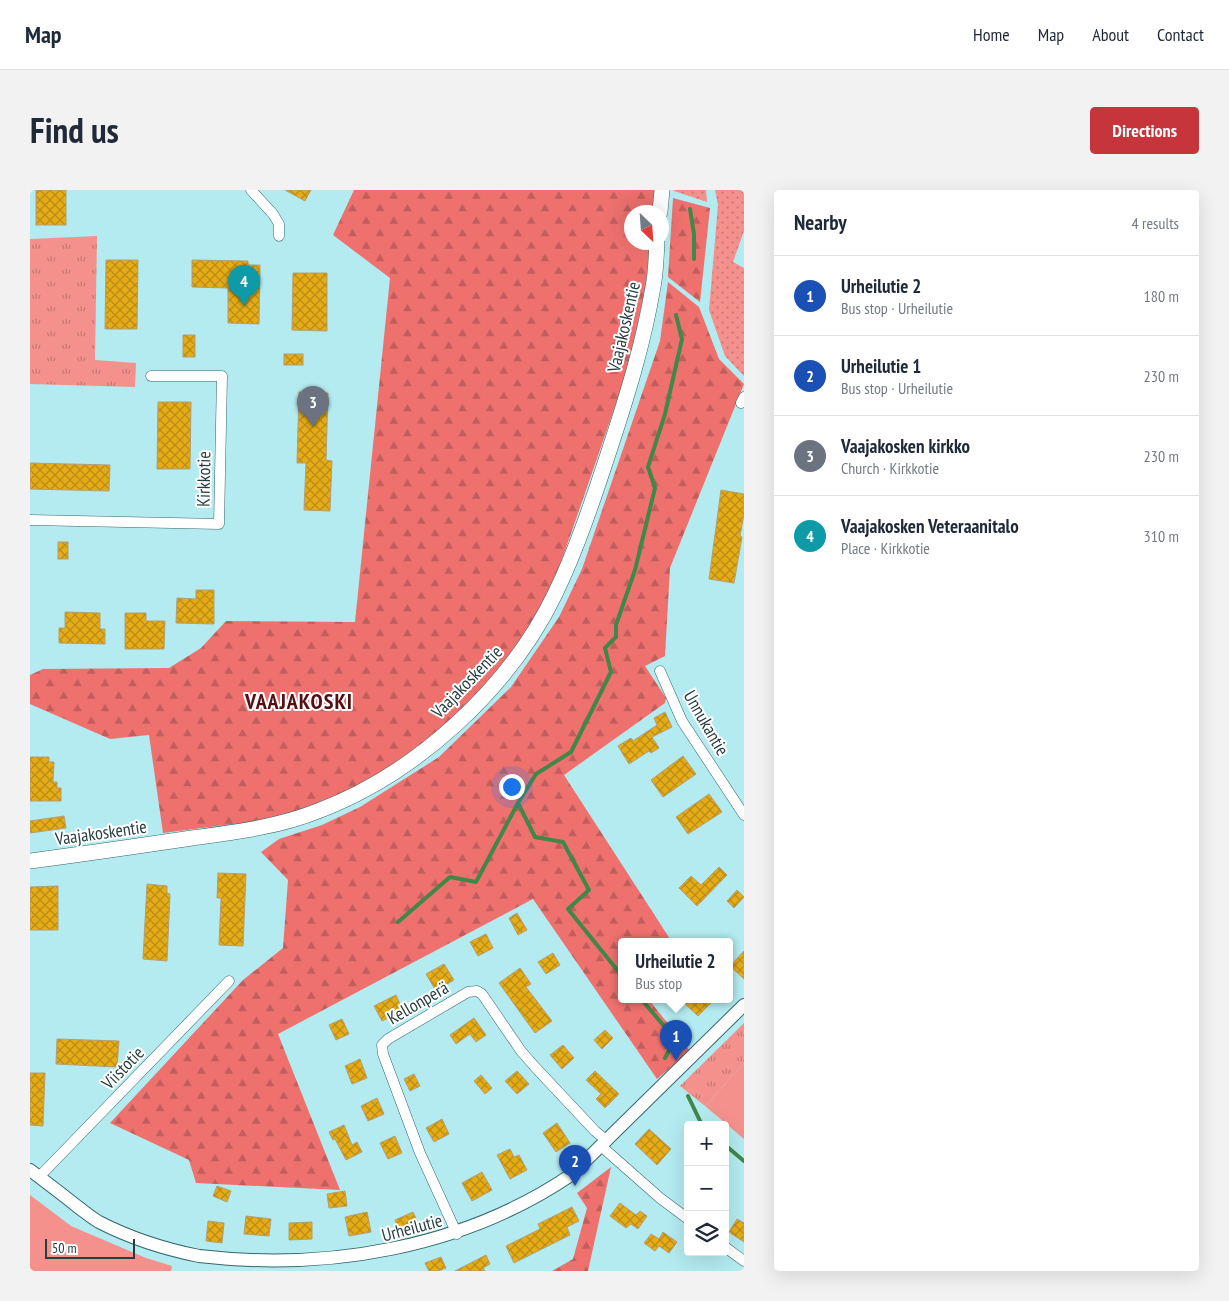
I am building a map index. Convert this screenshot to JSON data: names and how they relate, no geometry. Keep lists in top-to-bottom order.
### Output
{
  "streets": {
    "main road": ["Vaajakoskentie"],
    "street": [
      "Kirkkotie",
      "Unnukantie",
      "Kellonperä",
      "Viistotie",
      "Urheilutie"
    ]
  },
  "crossings": [
    ["Kellonperä", "Urheilutie"],
    ["Viistotie", "Urheilutie"]
  ],
  "districts": ["VAAJAKOSKI"],
  "scale_bar": "50 m",
  "north": "bottom right",
  "page": {
    "header": "Map",
    "nav": [
      "Home",
      "Map",
      "About",
      "Contact"
    ],
    "title": "Find us",
    "buttons": "Directions",
    "heading": ["Nearby", "4 results"],
    "list": [
      {
        "mark": "1",
        "name": "Urheilutie 2",
        "note": "Bus stop · Urheilutie",
        "value": "180 m"
      },
      {
        "mark": "2",
        "name": "Urheilutie 1",
        "note": "Bus stop · Urheilutie",
        "value": "230 m"
      },
      {
        "mark": "3",
        "name": "Vaajakosken kirkko",
        "note": "Church · Kirkkotie",
        "value": "230 m"
      },
      {
        "mark": "4",
        "name": "Vaajakosken Veteraanitalo",
        "note": "Place · Kirkkotie",
        "value": "310 m"
      }
    ],
    "pins": [
      "4",
      "3",
      "1",
      "2"
    ],
    "popup": ["Urheilutie 2", "Bus stop"],
    "map_buttons": ["+", "−"],
    "scale": "50 m"
  }
}
